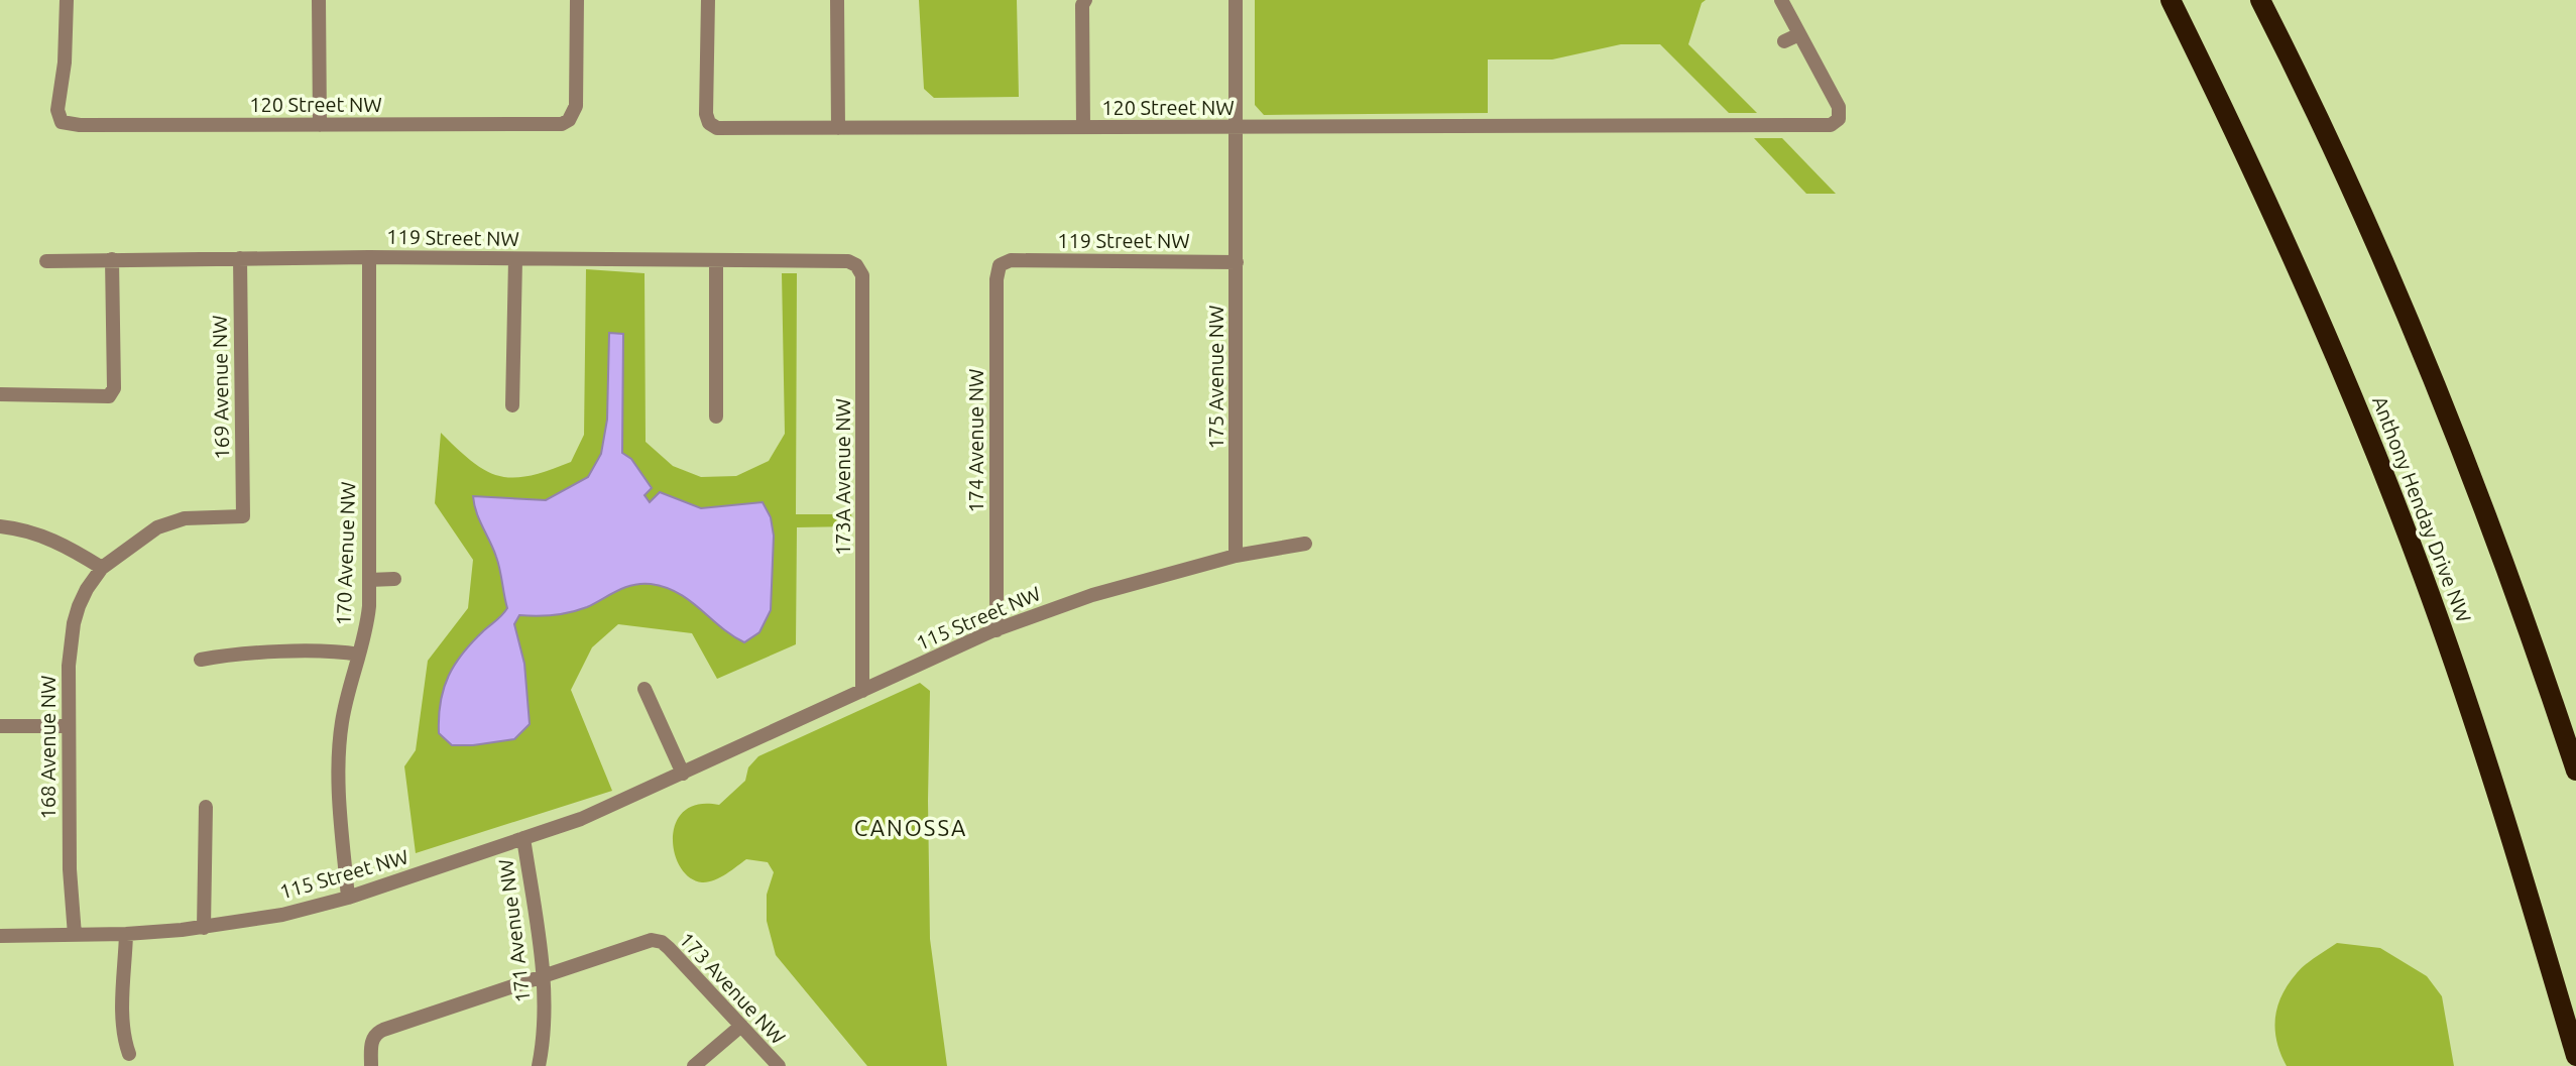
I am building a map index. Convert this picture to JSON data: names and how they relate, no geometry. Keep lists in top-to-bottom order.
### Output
{
  "streets": {
    "highway": ["Anthony Henday Drive NW"],
    "street": [
      "120 Street NW",
      "119 Street NW",
      "175 Avenue NW",
      "169 Avenue NW",
      "174 Avenue NW",
      "173A Avenue NW",
      "170 Avenue NW",
      "115 Street NW",
      "168 Avenue NW",
      "171 Avenue NW",
      "173 Avenue NW"
    ]
  },
  "crossings": [
    ["120 Street NW", "175 Avenue NW"],
    ["119 Street NW", "175 Avenue NW"],
    ["119 Street NW", "169 Avenue NW"],
    ["119 Street NW", "174 Avenue NW"],
    ["119 Street NW", "173A Avenue NW"],
    ["119 Street NW", "170 Avenue NW"],
    ["175 Avenue NW", "115 Street NW"],
    ["169 Avenue NW", "168 Avenue NW"],
    ["174 Avenue NW", "115 Street NW"],
    ["173A Avenue NW", "115 Street NW"],
    ["170 Avenue NW", "115 Street NW"],
    ["115 Street NW", "168 Avenue NW"],
    ["115 Street NW", "171 Avenue NW"],
    ["171 Avenue NW", "173 Avenue NW"]
  ],
  "districts": ["CANOSSA"]
}
